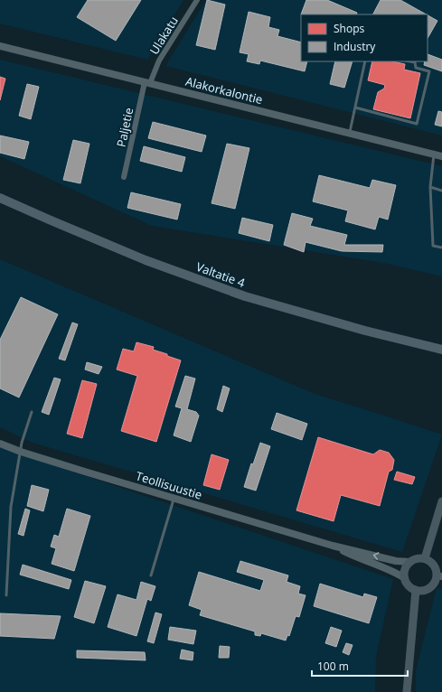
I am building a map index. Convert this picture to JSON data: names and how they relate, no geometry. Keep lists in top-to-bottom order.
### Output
{
  "streets": {
    "highway": ["Valtatie 4"],
    "street": [
      "Ulakatu",
      "Alakorkalontie",
      "Paljetie",
      "Teollisuustie"
    ]
  },
  "crossings": [
    ["Ulakatu", "Alakorkalontie"],
    ["Ulakatu", "Paljetie"],
    ["Alakorkalontie", "Paljetie"]
  ],
  "legend": ["Shops", "Industry"],
  "scale_bar": "100 m"
}
